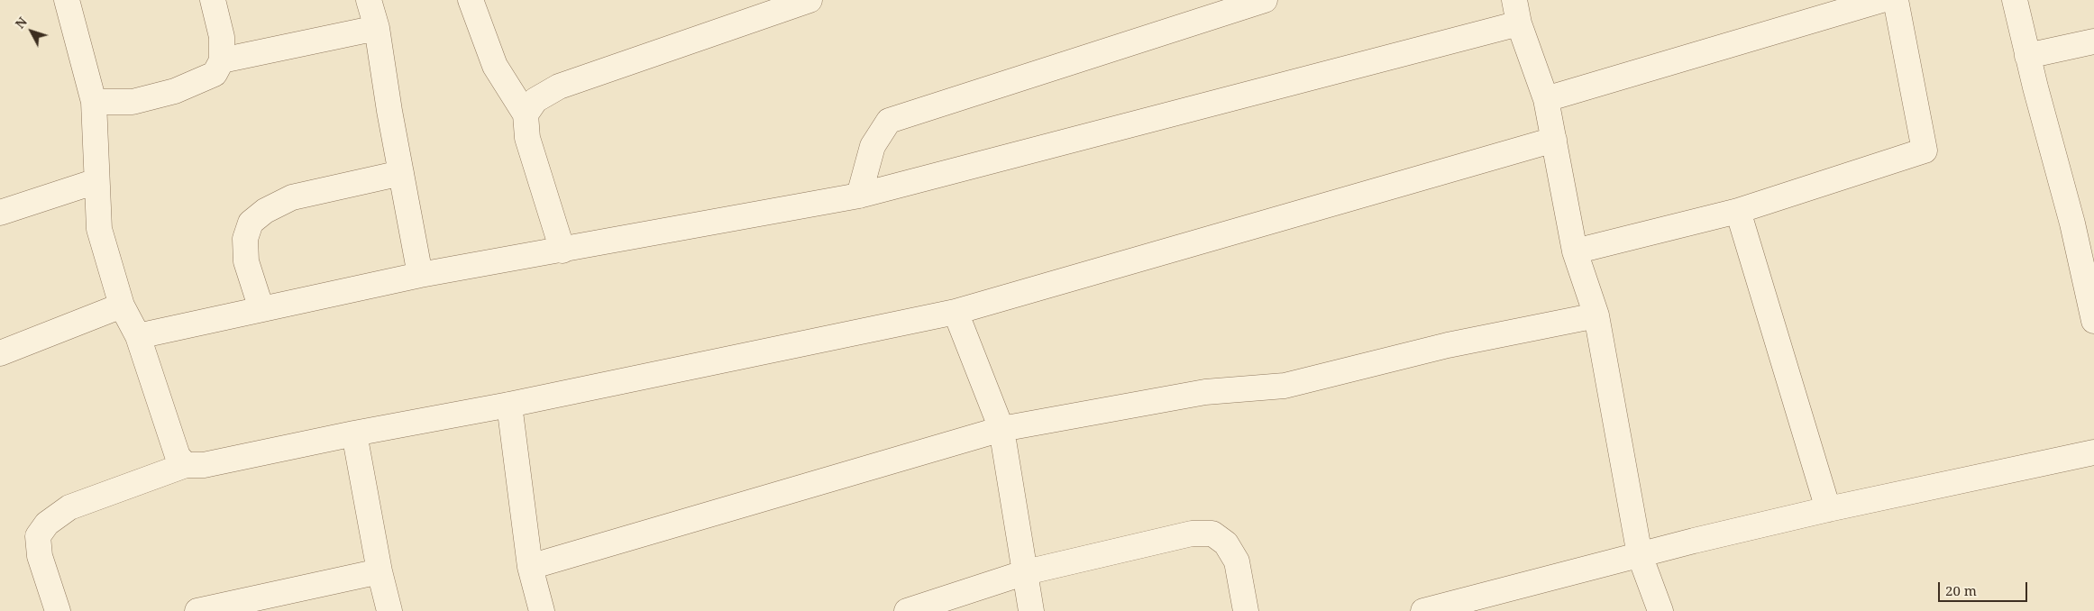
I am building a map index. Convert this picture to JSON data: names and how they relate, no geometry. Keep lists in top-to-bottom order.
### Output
{
  "scale_bar": "20 m",
  "north": "top left"
}
